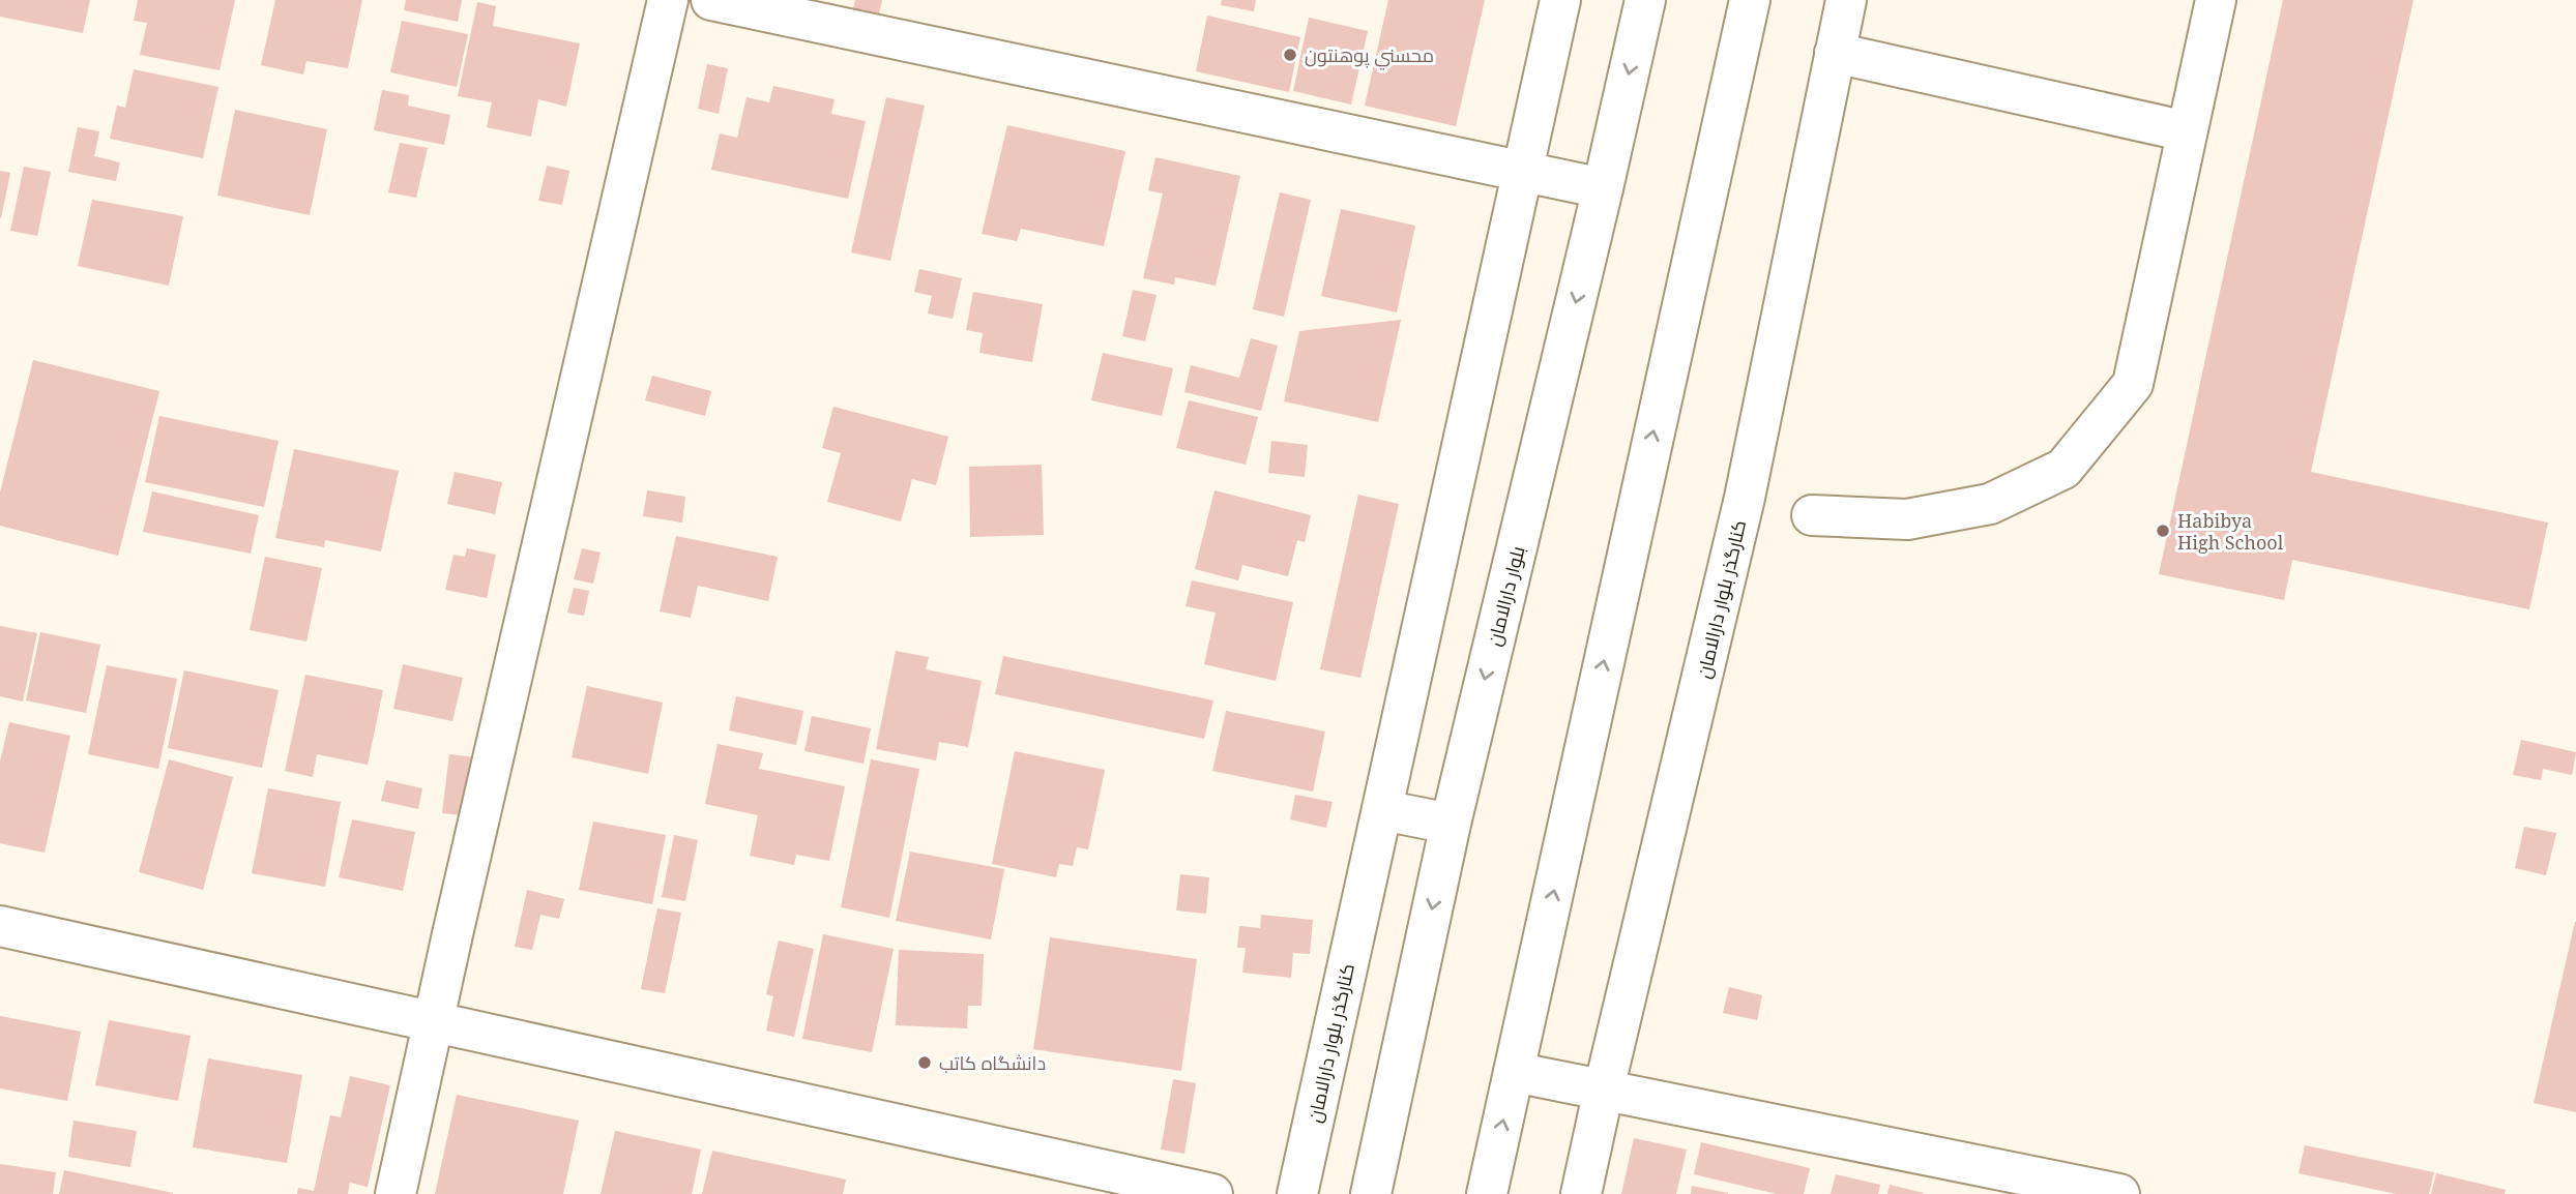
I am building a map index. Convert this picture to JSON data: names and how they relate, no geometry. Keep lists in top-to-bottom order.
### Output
{
  "streets": {
    "street": ["بلوار دارالامان", "کنارگذر بلوار دارالامان"]
  },
  "places": ["محسني پوهنتون", "Habibya High School", "دانشگاه کاتب"]
}
